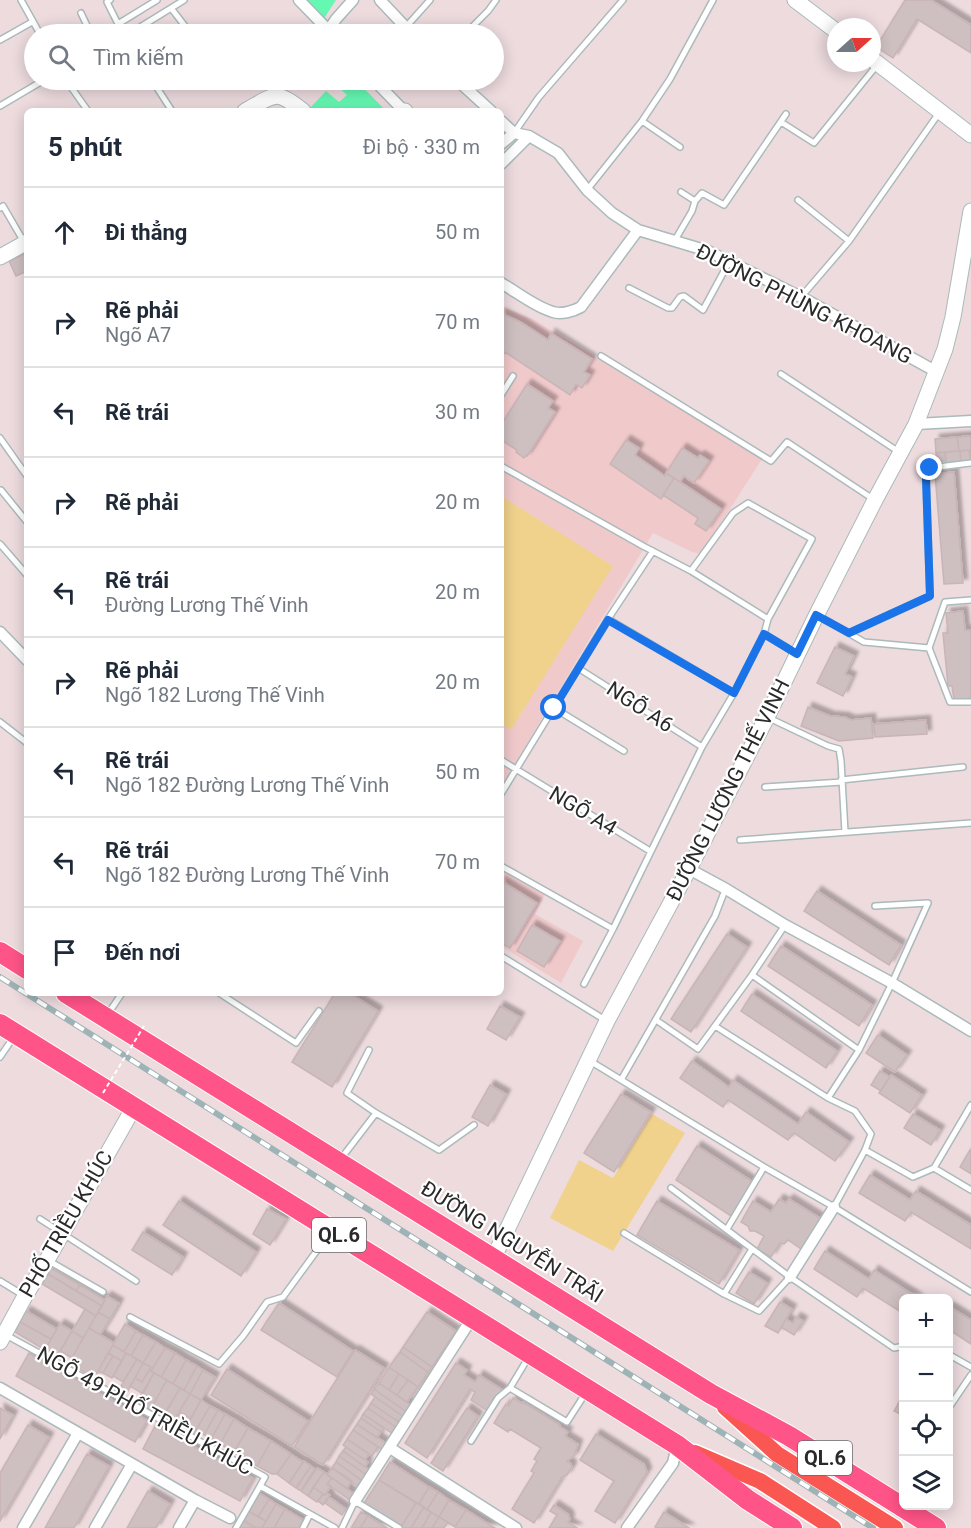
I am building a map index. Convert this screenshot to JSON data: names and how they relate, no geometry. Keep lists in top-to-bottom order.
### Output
{
  "streets": {
    "highway": ["QL.6", "ĐƯỜNG NGUYỄN TRÃI"],
    "street": ["ĐƯỜNG PHÙNG KHOANG", "ĐƯỜNG LƯƠNG THẾ VINH", "PHỐ TRIỀU KHÚC"],
    "lane": ["NGÕ A6", "NGÕ A4", "NGÕ 49 PHỐ TRIỀU KHÚC"]
  },
  "crossings": [
    ["ĐƯỜNG PHÙNG KHOANG", "ĐƯỜNG LƯƠNG THẾ VINH"],
    ["ĐƯỜNG LƯƠNG THẾ VINH", "ĐƯỜNG NGUYỄN TRÃI"],
    ["PHỐ TRIỀU KHÚC", "QL.6"],
    ["PHỐ TRIỀU KHÚC", "NGÕ 49 PHỐ TRIỀU KHÚC"]
  ],
  "north": "right",
  "page": {
    "search": "Tìm kiếm",
    "heading": ["5 phút", "Đi bộ · 330 m"],
    "list": [
      ["Đi thẳng", "50 m"],
      ["Rẽ phải", "Ngõ A7", "70 m"],
      ["Rẽ trái", "30 m"],
      ["Rẽ phải", "20 m"],
      ["Rẽ trái", "Đường Lương Thế Vinh", "20 m"],
      ["Rẽ phải", "Ngõ 182 Lương Thế Vinh", "20 m"],
      ["Rẽ trái", "Ngõ 182 Đường Lương Thế Vinh", "50 m"],
      ["Rẽ trái", "Ngõ 182 Đường Lương Thế Vinh", "70 m"],
      "Đến nơi"
    ],
    "map_buttons": ["+", "−"]
  }
}
